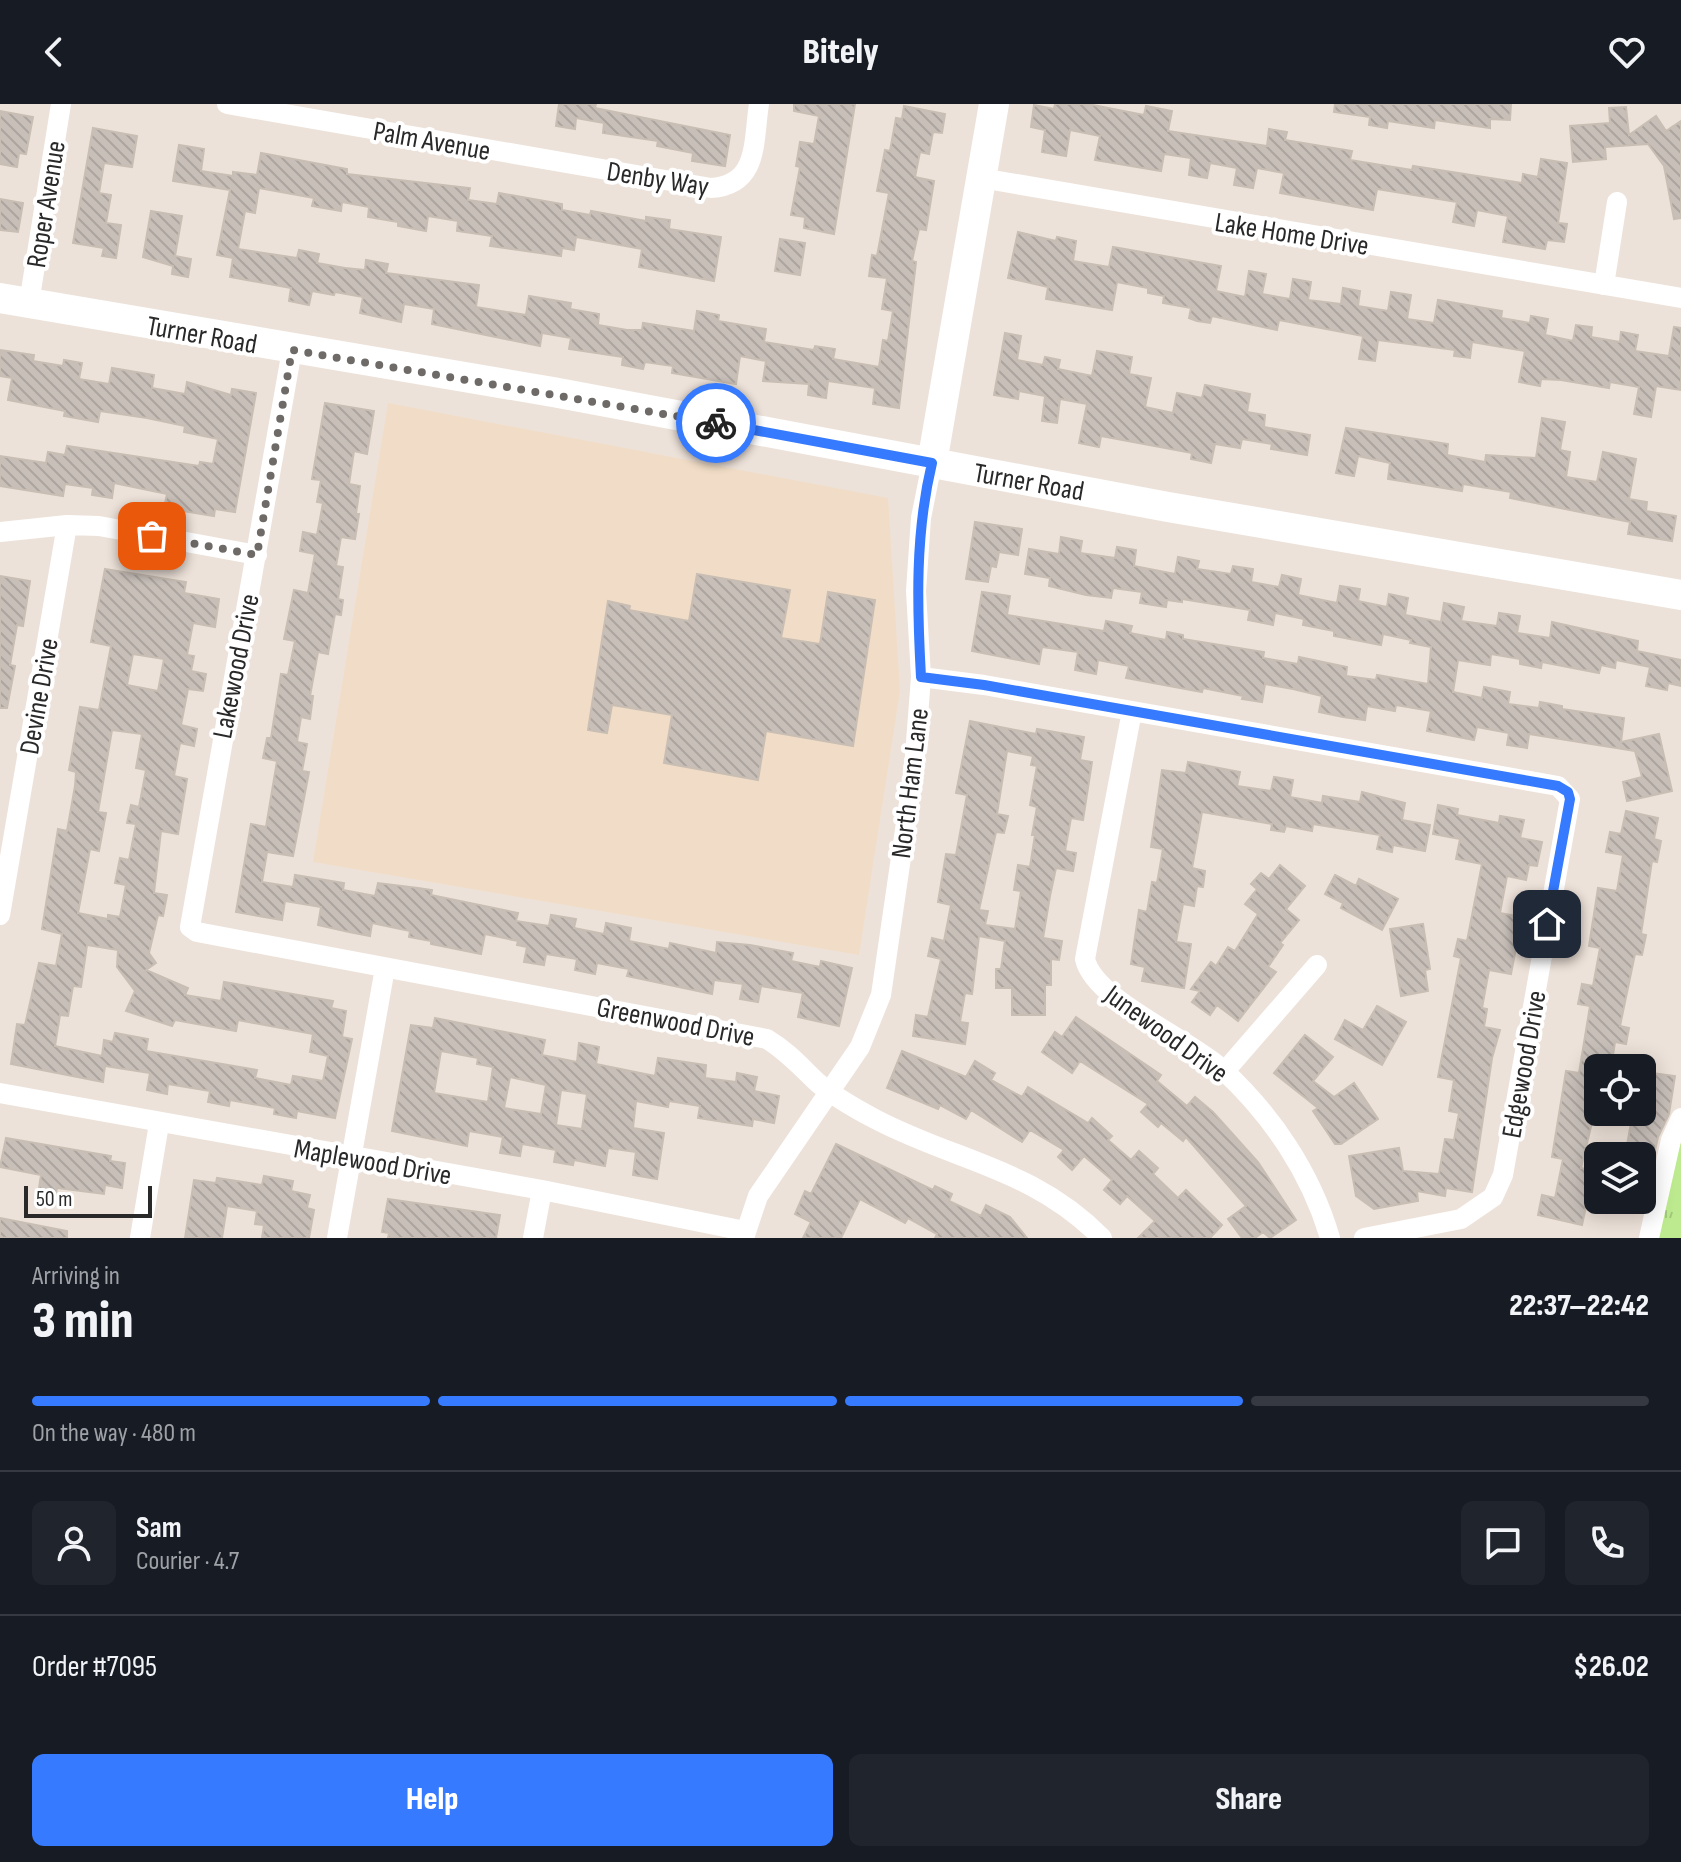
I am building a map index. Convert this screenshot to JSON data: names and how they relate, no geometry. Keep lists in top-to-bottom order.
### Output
{
  "streets": {
    "main road": ["Turner Road", "North Ham Lane"],
    "street": [
      "Palm Avenue",
      "Denby Way",
      "Roper Avenue",
      "Lake Home Drive",
      "Lakewood Drive",
      "Devine Drive",
      "Greenwood Drive",
      "Junewood Drive",
      "Edgewood Drive",
      "Maplewood Drive"
    ]
  },
  "crossings": [
    ["Palm Avenue", "Denby Way"],
    ["Roper Avenue", "Turner Road"],
    ["Lake Home Drive", "North Ham Lane"],
    ["Turner Road", "Lakewood Drive"],
    ["Turner Road", "North Ham Lane"],
    ["Lakewood Drive", "Greenwood Drive"],
    ["North Ham Lane", "Greenwood Drive"],
    ["North Ham Lane", "Maplewood Drive"],
    ["Junewood Drive", "Edgewood Drive"]
  ],
  "scale_bar": "50 m",
  "page": {
    "header": "Bitely",
    "scale": "50 m",
    "heading": ["3 min", "Arriving in", "22:37–22:42"],
    "panel": [
      "Sam",
      "Courier · 4.7",
      "Order #7095",
      "$26.02"
    ],
    "bar": "On the way · 480 m",
    "buttons": ["Help", "Share"]
  }
}
